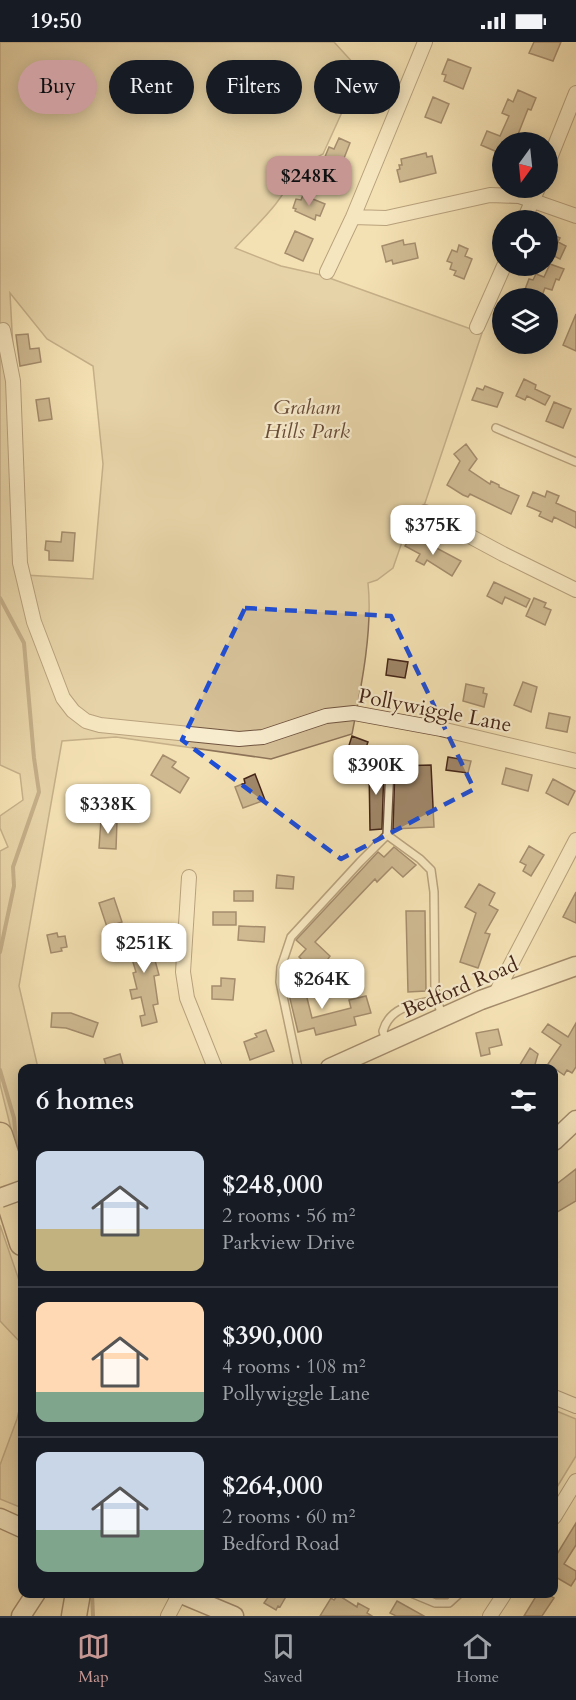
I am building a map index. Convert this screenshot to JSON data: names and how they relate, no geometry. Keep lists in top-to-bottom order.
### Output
{
  "streets": {
    "main road": ["Bedford Road"],
    "street": ["Pollywiggle Lane"]
  },
  "parks": ["Graham Hills Park"],
  "north": "bottom",
  "page": {
    "status": "19:50",
    "chip": [
      "Buy",
      "Rent",
      "Filters",
      "New"
    ],
    "price": [
      "$248K",
      "$375K",
      "$390K",
      "$338K",
      "$251K",
      "$264K"
    ],
    "heading": "6 homes",
    "list": [
      {
        "name": "$248,000",
        "note": "2 rooms · 56 m² · Parkview Drive"
      },
      {
        "name": "$390,000",
        "note": "4 rooms · 108 m² · Pollywiggle Lane"
      },
      {
        "name": "$264,000",
        "note": "2 rooms · 60 m² · Bedford Road"
      }
    ],
    "tabs": ["Map", "Saved", "Home"]
  }
}
